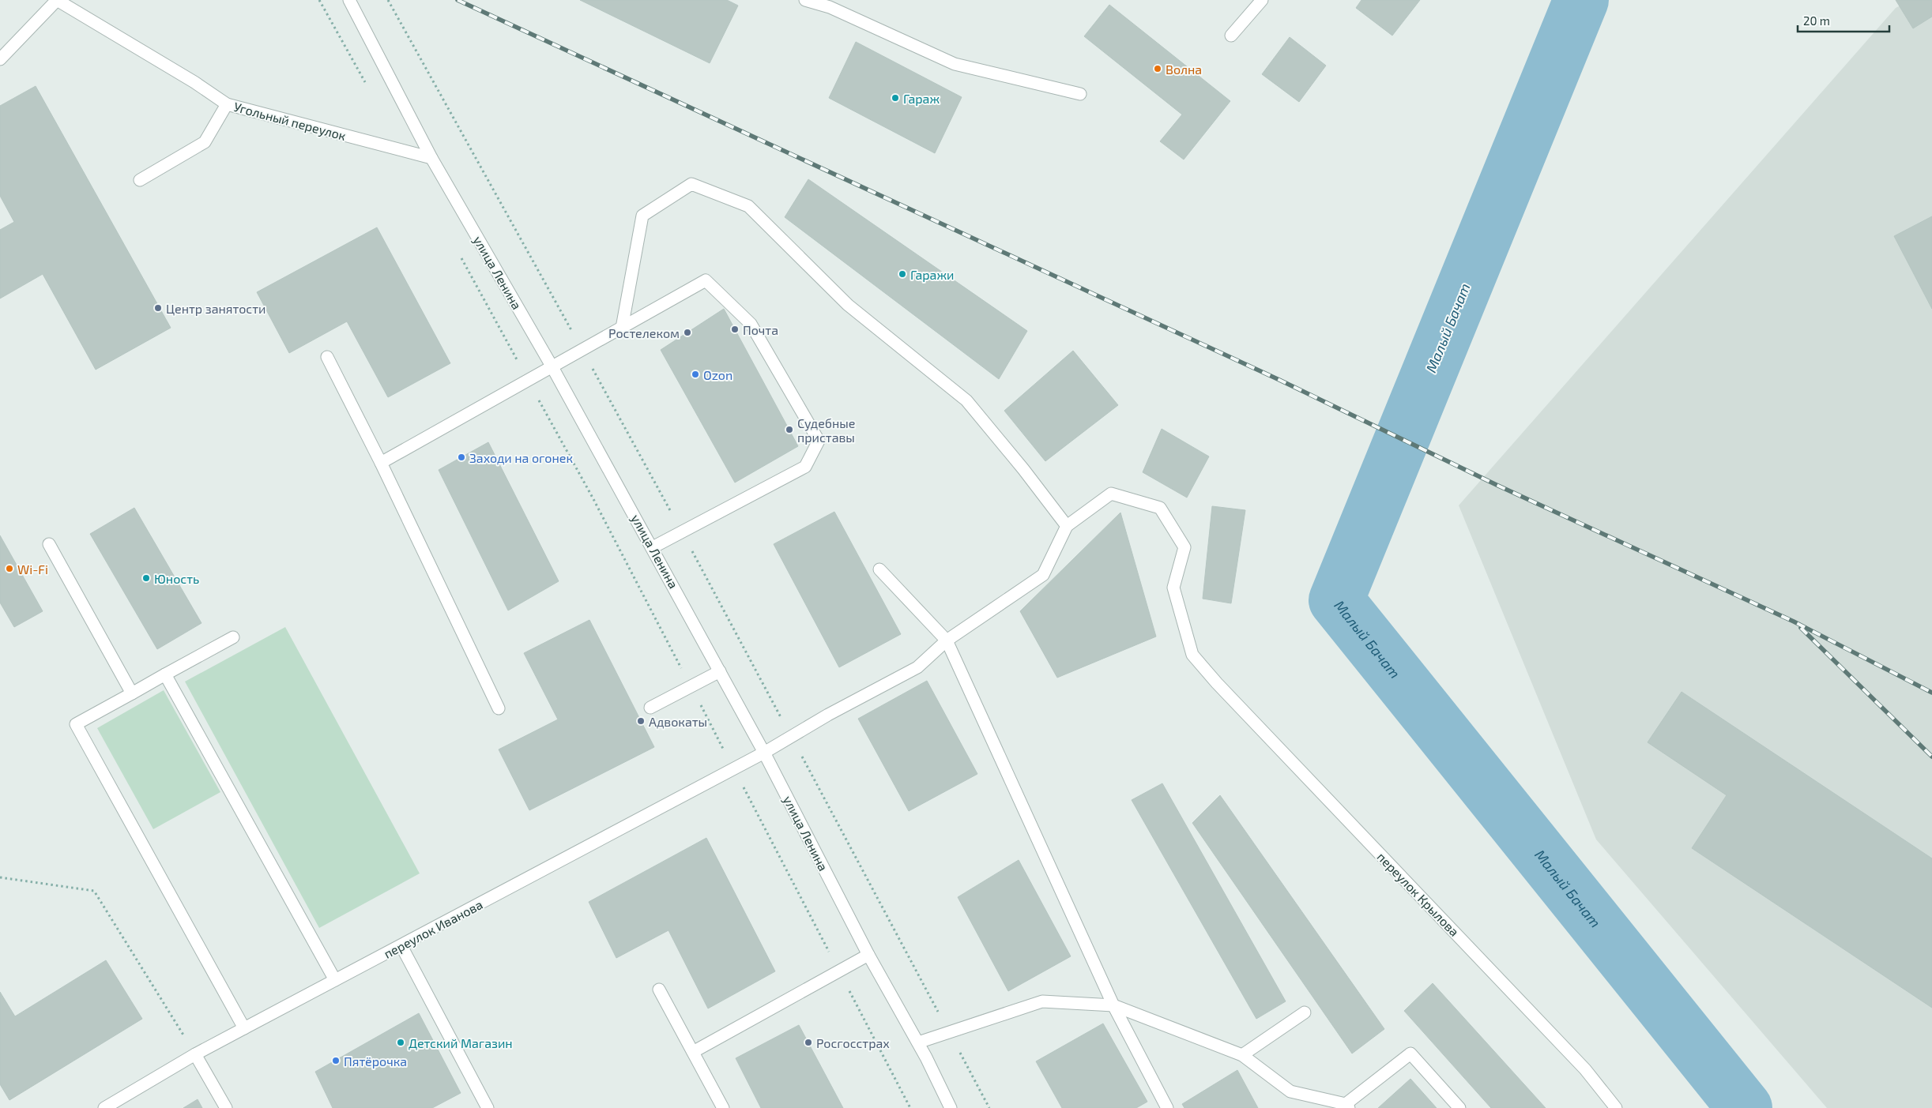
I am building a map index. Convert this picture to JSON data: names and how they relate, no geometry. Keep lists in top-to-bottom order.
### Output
{
  "streets": {
    "street": [
      "Угольный переулок",
      "улица Ленина",
      "переулок Крылова",
      "переулок Иванова"
    ]
  },
  "crossings": [
    ["Угольный переулок", "улица Ленина"],
    ["улица Ленина", "переулок Иванова"],
    ["переулок Крылова", "переулок Иванова"]
  ],
  "water": ["Малый Бачат"],
  "places": [
    "Волна",
    "Гараж",
    "Гаражи",
    "Центр занятости",
    "Почта",
    "Ростелеком",
    "Ozon",
    "Судебные приставы",
    "Заходи на огонек",
    "Wi-Fi",
    "Юность",
    "Адвокаты",
    "Детский Магазин",
    "Росгосстрах",
    "Пятёрочка"
  ],
  "scale_bar": "20 m"
}
